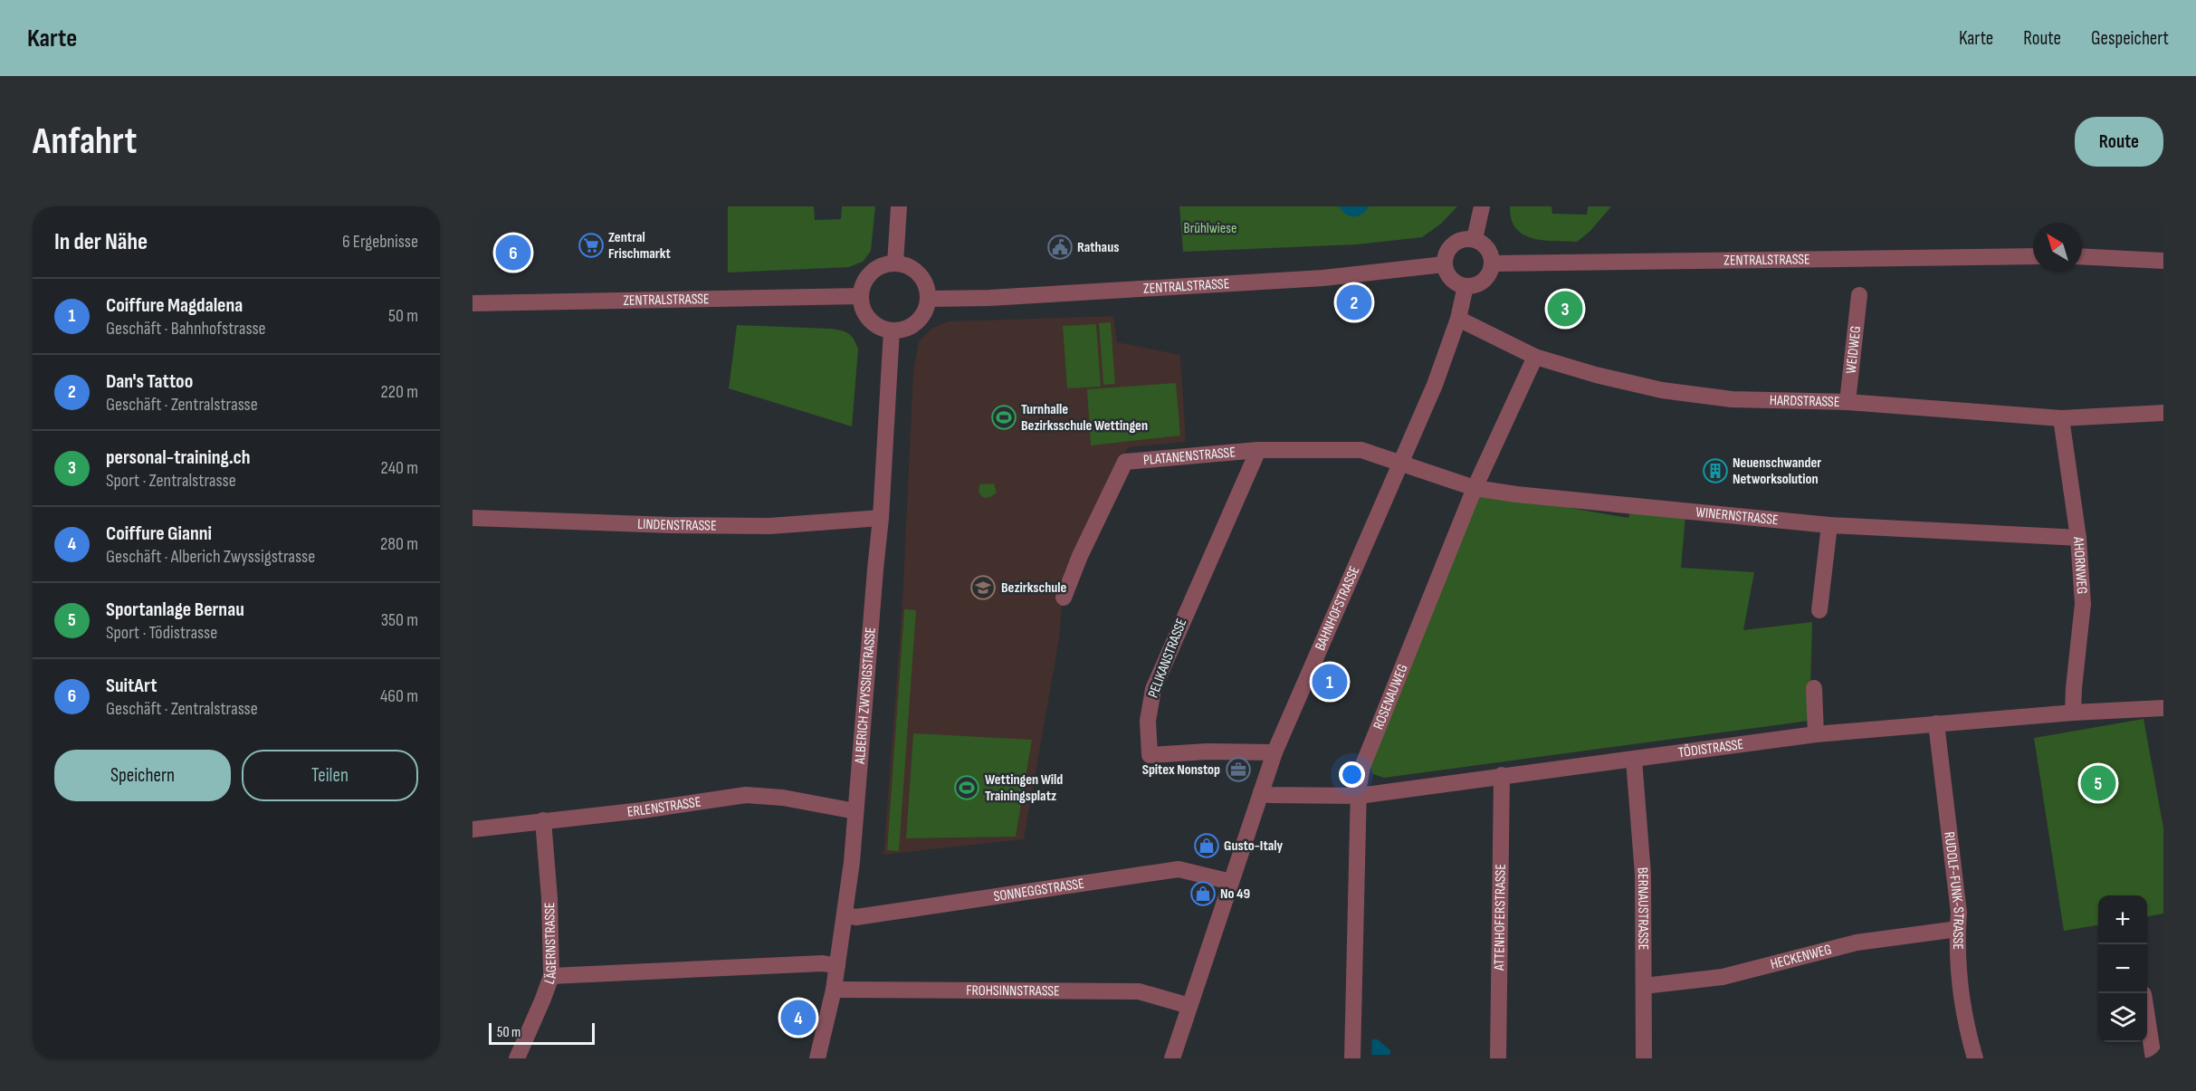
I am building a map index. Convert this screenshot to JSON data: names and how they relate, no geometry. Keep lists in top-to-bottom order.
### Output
{
  "streets": {
    "street": [
      "ZENTRALSTRASSE",
      "WEIDWEG",
      "HARDSTRASSE",
      "PLATANENSTRASSE",
      "WINERNSTRASSE",
      "LINDENSTRASSE",
      "AHORNWEG",
      "BAHNHOFSTRASSE",
      "PELIKANSTRASSE",
      "ROSENAUWEG",
      "ALBERICH ZWYSSIGSTRASSE",
      "TÖDISTRASSE",
      "ERLENSTRASSE",
      "SONNEGGSTRASSE",
      "RUDOLF-FUNK-STRASSE",
      "BERNAUSTRASSE",
      "ATTENHOFERSTRASSE",
      "LÄGERNSTRASSE",
      "HECKENWEG",
      "FROHSINNSTRASSE"
    ]
  },
  "crossings": [
    ["ZENTRALSTRASSE", "BAHNHOFSTRASSE"],
    ["ZENTRALSTRASSE", "ALBERICH ZWYSSIGSTRASSE"],
    ["WEIDWEG", "HARDSTRASSE"],
    ["HARDSTRASSE", "AHORNWEG"],
    ["HARDSTRASSE", "BAHNHOFSTRASSE"],
    ["HARDSTRASSE", "ROSENAUWEG"],
    ["PLATANENSTRASSE", "WINERNSTRASSE"],
    ["PLATANENSTRASSE", "BAHNHOFSTRASSE"],
    ["PLATANENSTRASSE", "PELIKANSTRASSE"],
    ["WINERNSTRASSE", "AHORNWEG"],
    ["WINERNSTRASSE", "BAHNHOFSTRASSE"],
    ["WINERNSTRASSE", "ROSENAUWEG"],
    ["LINDENSTRASSE", "ALBERICH ZWYSSIGSTRASSE"],
    ["AHORNWEG", "TÖDISTRASSE"],
    ["BAHNHOFSTRASSE", "PELIKANSTRASSE"],
    ["BAHNHOFSTRASSE", "TÖDISTRASSE"],
    ["BAHNHOFSTRASSE", "SONNEGGSTRASSE"],
    ["BAHNHOFSTRASSE", "FROHSINNSTRASSE"],
    ["ROSENAUWEG", "TÖDISTRASSE"],
    ["ALBERICH ZWYSSIGSTRASSE", "ERLENSTRASSE"],
    ["ALBERICH ZWYSSIGSTRASSE", "SONNEGGSTRASSE"],
    ["ALBERICH ZWYSSIGSTRASSE", "FROHSINNSTRASSE"],
    ["TÖDISTRASSE", "RUDOLF-FUNK-STRASSE"],
    ["TÖDISTRASSE", "BERNAUSTRASSE"],
    ["TÖDISTRASSE", "ATTENHOFERSTRASSE"],
    ["ERLENSTRASSE", "LÄGERNSTRASSE"],
    ["RUDOLF-FUNK-STRASSE", "HECKENWEG"],
    ["BERNAUSTRASSE", "HECKENWEG"]
  ],
  "parks": ["Brühlwiese"],
  "places": {
    "supermarket": ["Zentral Frischmarkt"],
    "public building": ["Rathaus"],
    "sports": ["Turnhalle Bezirksschule Wettingen", "Wettingen Wild Trainingsplatz"],
    "building": ["Neuenschwander Networksolution"],
    "school or university": ["Bezirkschule"],
    "office": ["Spitex Nonstop"],
    "shop": ["Gusto-Italy", "No 49"]
  },
  "scale_bar": "50 m",
  "north": "top left",
  "page": {
    "header": "Karte",
    "nav": ["Karte", "Route", "Gespeichert"],
    "buttons": [
      "Route",
      ["Speichern", "Teilen"]
    ],
    "title": "Anfahrt",
    "heading": ["In der Nähe", "6 Ergebnisse"],
    "pins": [
      "6",
      "2",
      "3",
      "1",
      "5",
      "4"
    ],
    "list": [
      {
        "mark": "1",
        "name": "Coiffure Magdalena",
        "note": "Geschäft · Bahnhofstrasse",
        "value": "50 m"
      },
      {
        "mark": "2",
        "name": "Dan's Tattoo",
        "note": "Geschäft · Zentralstrasse",
        "value": "220 m"
      },
      {
        "mark": "3",
        "name": "personal-training.ch",
        "note": "Sport · Zentralstrasse",
        "value": "240 m"
      },
      {
        "mark": "4",
        "name": "Coiffure Gianni",
        "note": "Geschäft · Alberich Zwyssigstrasse",
        "value": "280 m"
      },
      {
        "mark": "5",
        "name": "Sportanlage Bernau",
        "note": "Sport · Tödistrasse",
        "value": "350 m"
      },
      {
        "mark": "6",
        "name": "SuitArt",
        "note": "Geschäft · Zentralstrasse",
        "value": "460 m"
      }
    ],
    "map_buttons": ["+", "−"],
    "scale": "50 m"
  }
}
